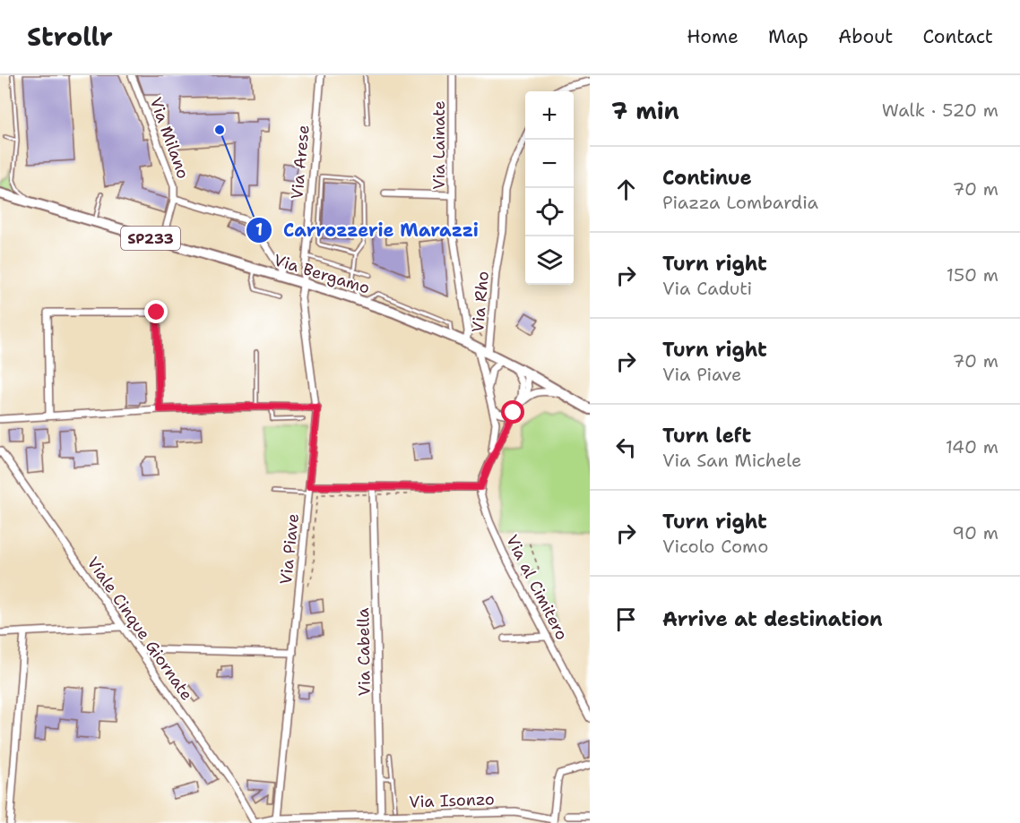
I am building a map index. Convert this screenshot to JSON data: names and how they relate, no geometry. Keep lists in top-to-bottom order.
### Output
{
  "streets": {
    "main road": ["SP233", "Via Bergamo"],
    "street": [
      "Via Milano",
      "Via Lainate",
      "Via Arese",
      "Via Rho",
      "Via Piave",
      "Via al Cimitero",
      "Viale Cinque Giornate",
      "Via Cabella",
      "Via Isonzo"
    ]
  },
  "crossings": [
    ["Via Milano", "Via Bergamo"],
    ["Via Lainate", "Via Bergamo"],
    ["Via Arese", "Via Bergamo"],
    ["Via Arese", "Via Piave"],
    ["Via Bergamo", "Via Rho"],
    ["Via Bergamo", "Via Piave"],
    ["Via Piave", "Via Isonzo"],
    ["Viale Cinque Giornate", "Via Isonzo"],
    ["Via Cabella", "Via Isonzo"]
  ],
  "places": ["Carrozzerie Marazzi"],
  "page": {
    "header": "Strollr",
    "nav": [
      "Home",
      "Map",
      "About",
      "Contact"
    ],
    "heading": ["7 min", "Walk · 520 m"],
    "map_buttons": ["+", "−"],
    "list": [
      ["Continue", "Piazza Lombardia", "70 m"],
      ["Turn right", "Via Caduti", "150 m"],
      ["Turn right", "Via Piave", "70 m"],
      ["Turn left", "Via San Michele", "140 m"],
      ["Turn right", "Vicolo Como", "90 m"],
      "Arrive at destination"
    ]
  }
}
